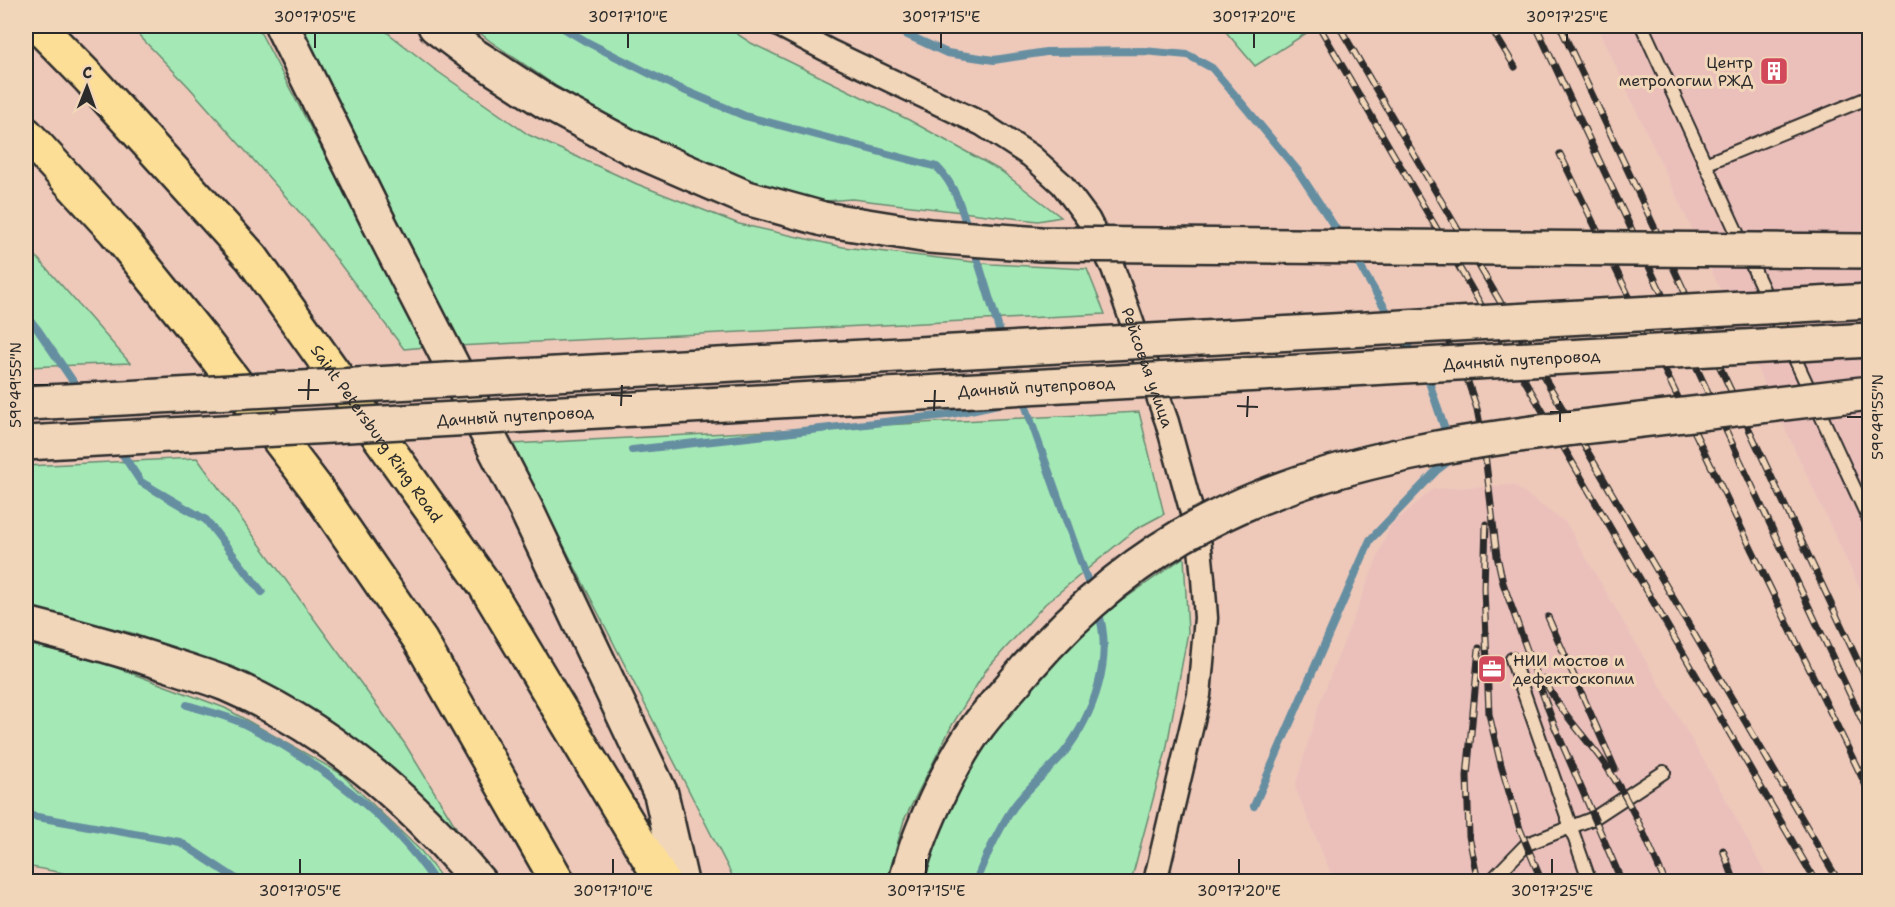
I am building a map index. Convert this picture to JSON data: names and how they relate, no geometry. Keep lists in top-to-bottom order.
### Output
{
  "streets": {
    "highway": ["Saint Petersburg Ring Road"],
    "main road": ["Дачный путепровод"],
    "street": ["Рейсовая улица"]
  },
  "places": {
    "building": ["Центр метрологии РЖД"],
    "office": ["НИИ мостов и дефектоскопии"]
  },
  "north": "top",
  "coordinates": [
    "30°17'05\"E",
    "30°17'10\"E",
    "30°17'15\"E",
    "30°17'20\"E",
    "30°17'25\"E",
    "59°49'55\"N"
  ]
}
